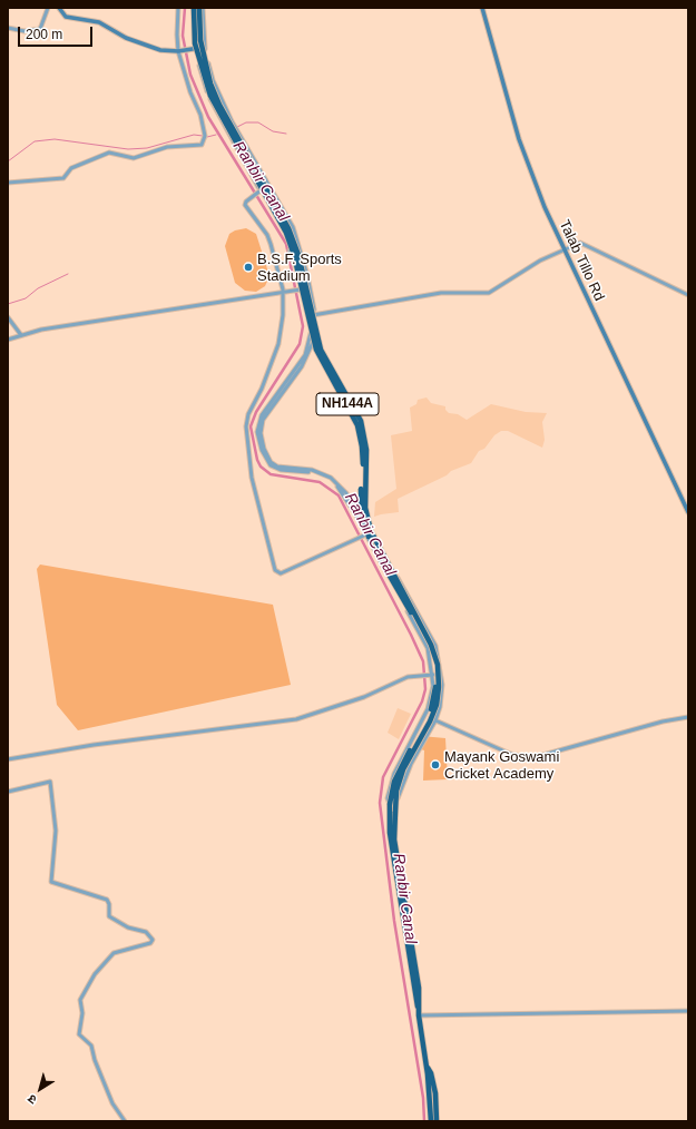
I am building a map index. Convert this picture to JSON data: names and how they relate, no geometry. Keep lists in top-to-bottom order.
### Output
{
  "streets": {
    "highway": ["NH144A"],
    "main road": ["Talab Tillo Rd"]
  },
  "water": ["Ranbir Canal"],
  "places": ["B.S.F. Sports Stadium", "Mayank Goswami Cricket Academy"],
  "scale_bar": "200 m",
  "north": "bottom left"
}
